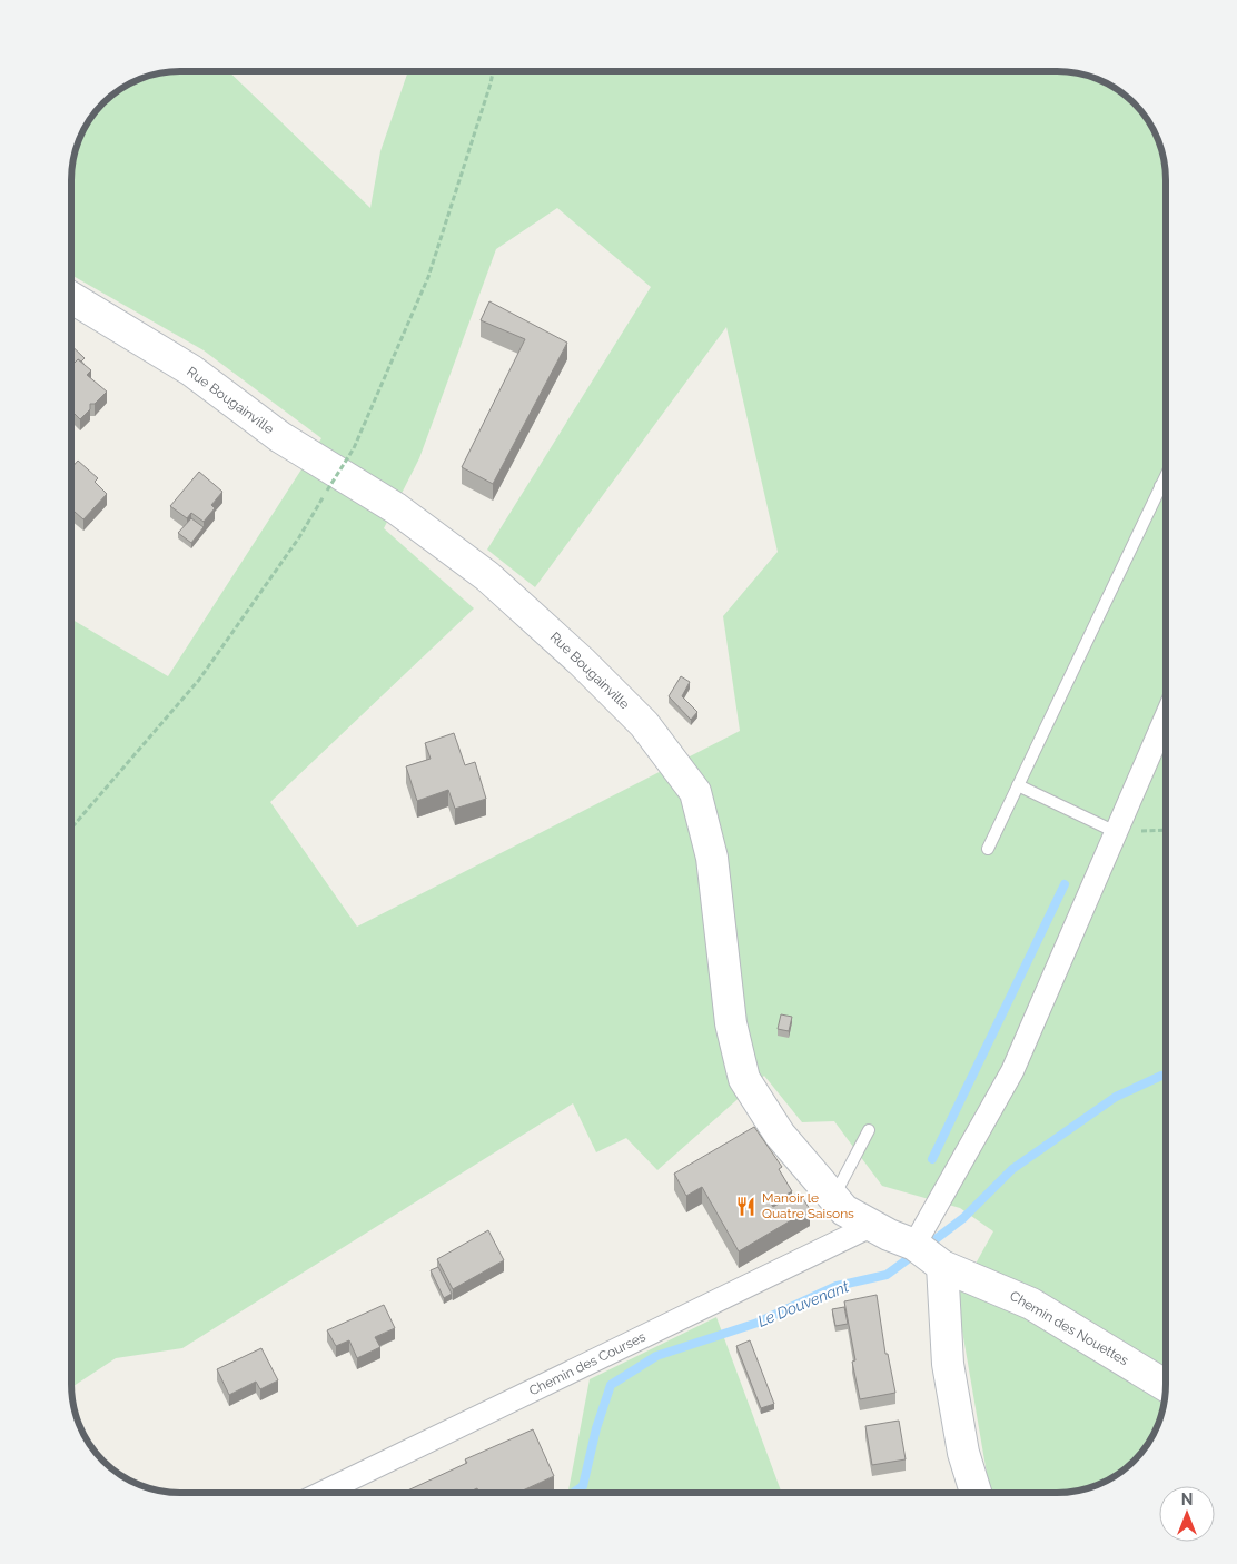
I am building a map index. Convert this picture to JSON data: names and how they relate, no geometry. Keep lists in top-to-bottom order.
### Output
{
  "streets": {
    "street": ["Rue Bougainville", "Chemin des Nouettes", "Chemin des Courses"]
  },
  "crossings": [
    ["Rue Bougainville", "Chemin des Nouettes"],
    ["Rue Bougainville", "Chemin des Courses"],
    ["Chemin des Nouettes", "Chemin des Courses"]
  ],
  "water": ["Le Douvenant"],
  "places": {
    "restaurant": ["Manoir le Quatre Saisons"]
  },
  "north": "top"
}
